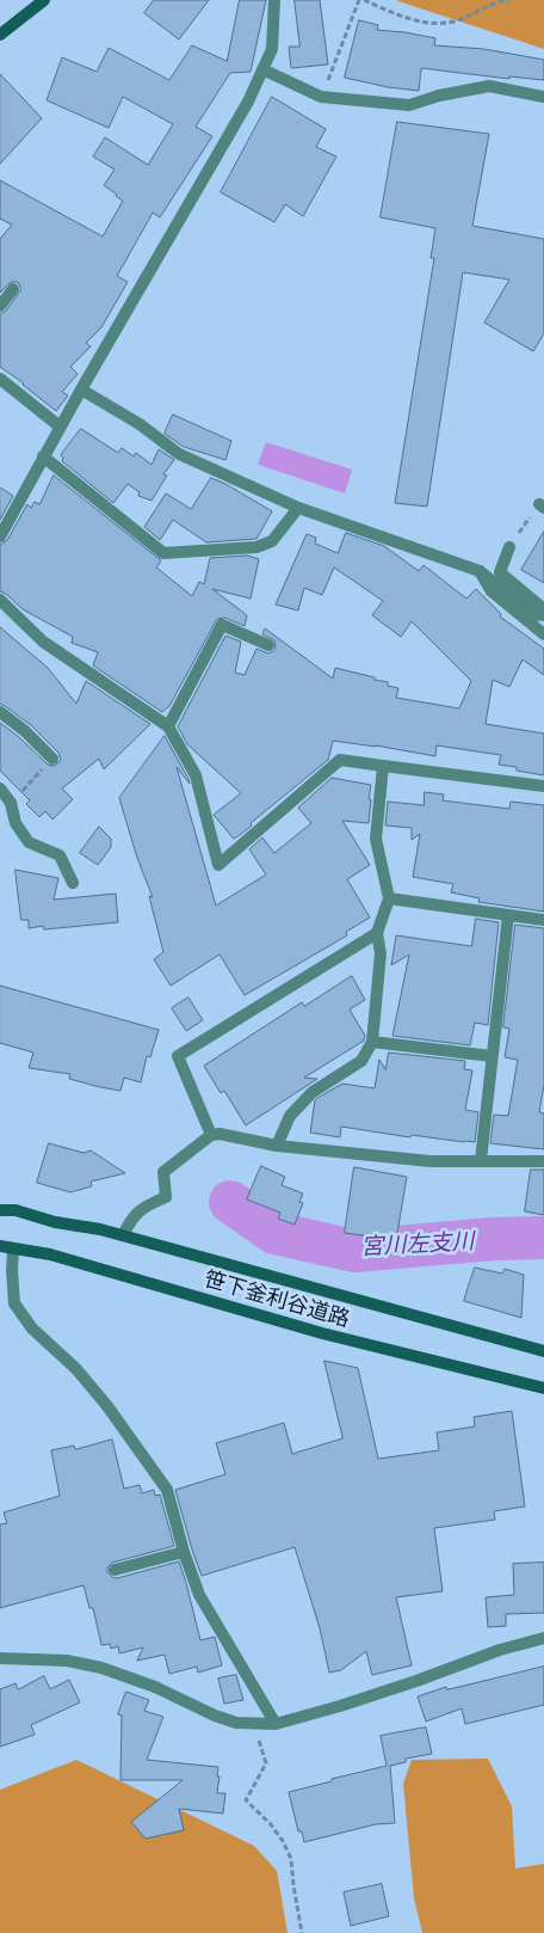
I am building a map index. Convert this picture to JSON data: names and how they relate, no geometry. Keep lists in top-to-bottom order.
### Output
{
  "streets": {
    "street": ["笹下釜利谷道路"]
  },
  "water": ["宮川左支川"]
}
